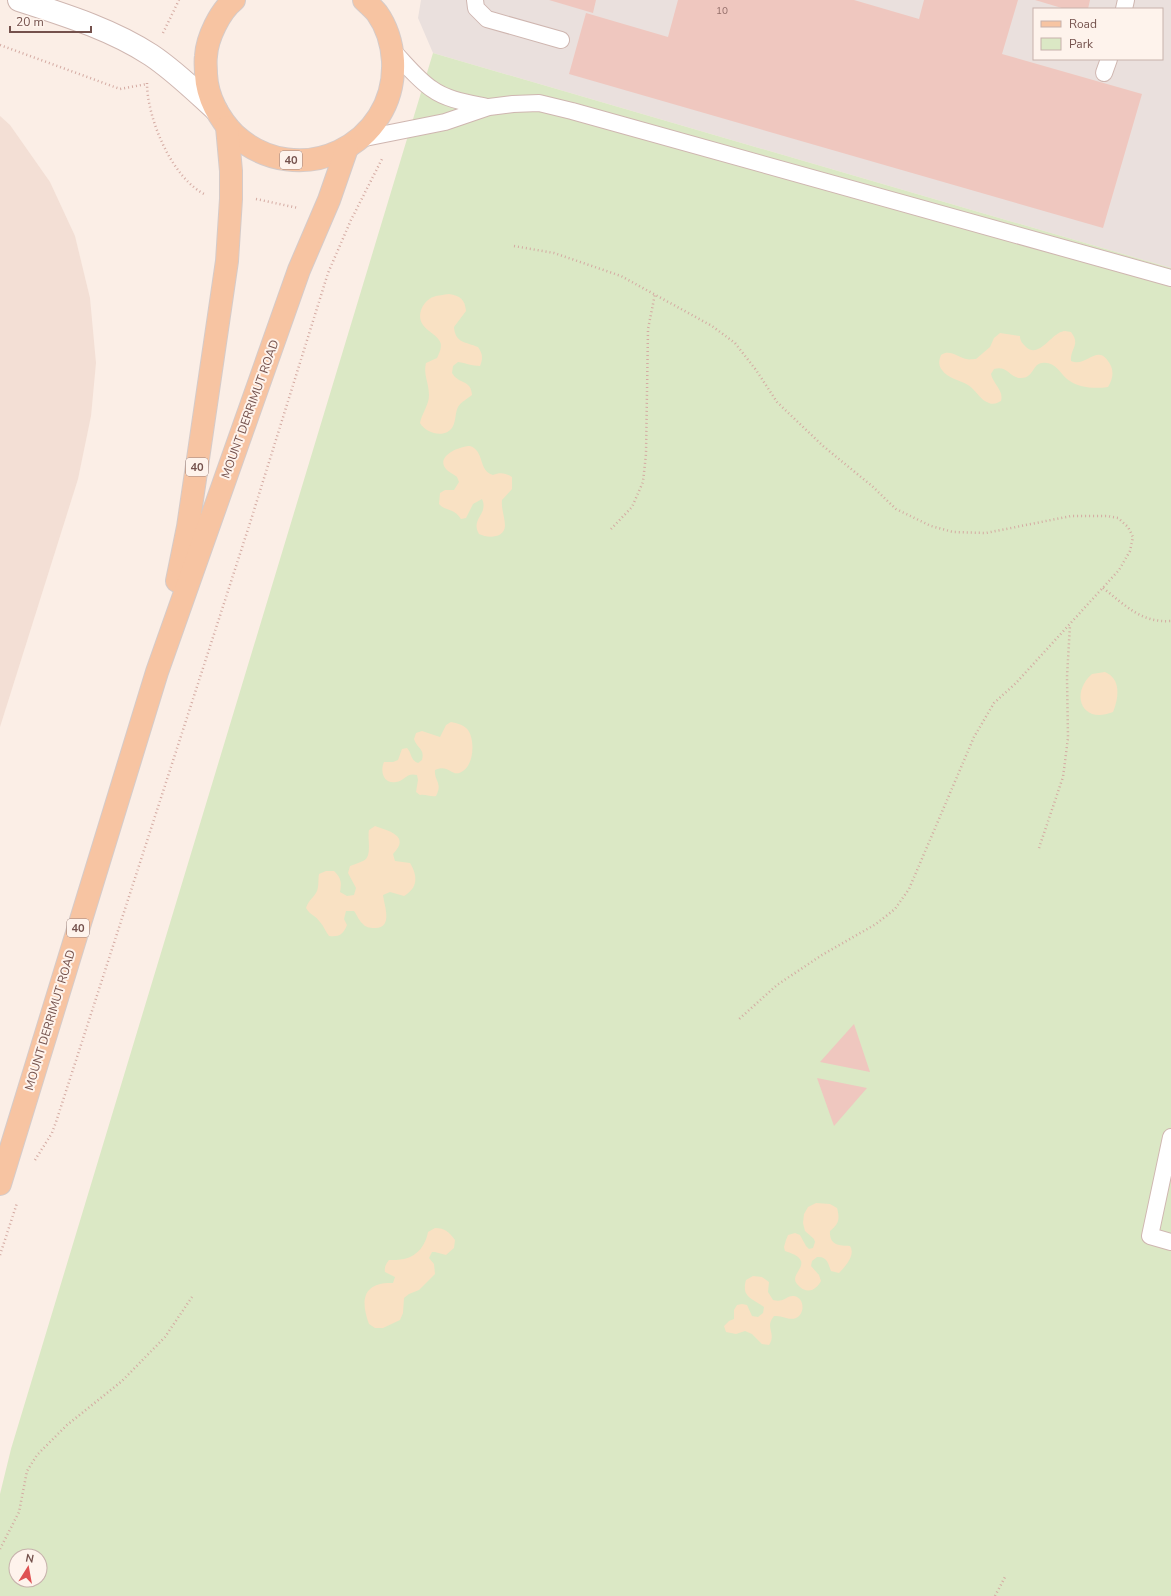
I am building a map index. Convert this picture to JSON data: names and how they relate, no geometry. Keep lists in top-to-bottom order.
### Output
{
  "streets": {
    "main road": ["40", "MOUNT DERRIMUT ROAD"]
  },
  "crossings": [
    ["40", "MOUNT DERRIMUT ROAD"]
  ],
  "house_numbers": ["10"],
  "legend": ["Road", "Park"],
  "scale_bar": "20 m",
  "north": "top"
}
